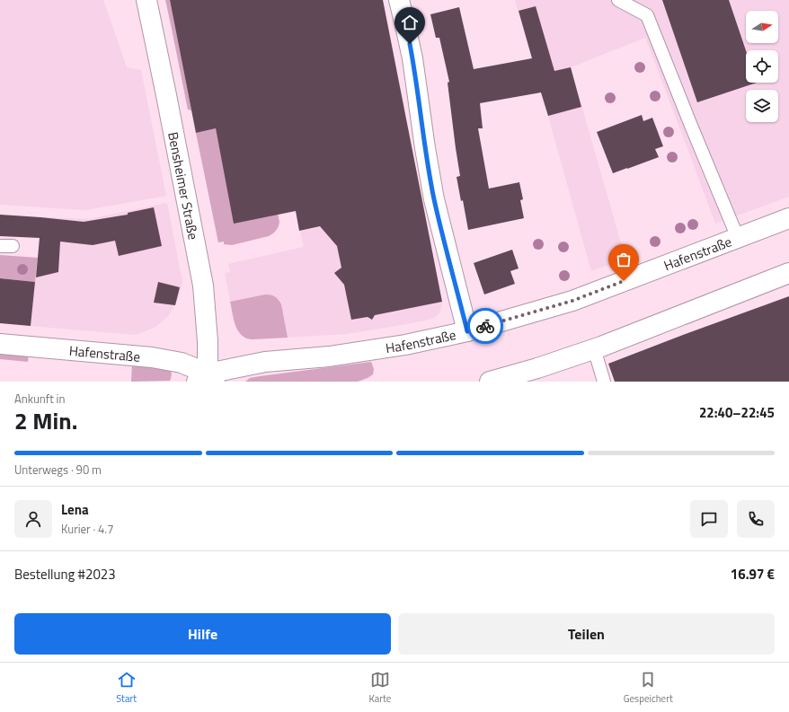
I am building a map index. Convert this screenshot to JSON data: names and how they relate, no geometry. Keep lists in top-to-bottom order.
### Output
{
  "streets": {
    "street": ["Bensheimer Straße", "Hafenstraße"]
  },
  "crossings": [
    ["Bensheimer Straße", "Hafenstraße"]
  ],
  "north": "right",
  "page": {
    "heading": ["2 Min.", "Ankunft in", "22:40–22:45"],
    "panel": [
      "Lena",
      "Kurier · 4.7",
      "Bestellung #2023",
      "16.97 €"
    ],
    "bar": "Unterwegs · 90 m",
    "buttons": ["Hilfe", "Teilen"],
    "tabs": ["Start", "Karte", "Gespeichert"]
  }
}
